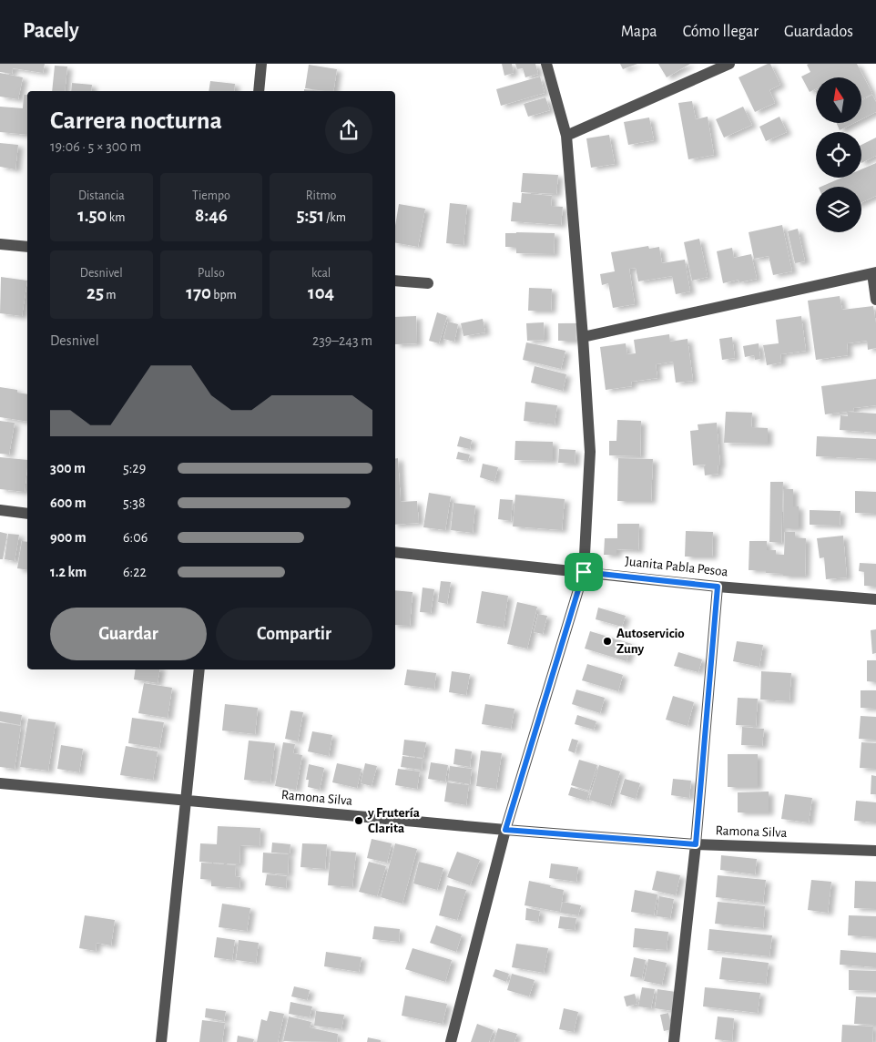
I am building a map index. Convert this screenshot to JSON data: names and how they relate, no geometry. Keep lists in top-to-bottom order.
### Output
{
  "streets": {
    "street": ["Juanita Pabla Pesoa", "Ramona Silva"]
  },
  "places": ["Autoservicio Zuny", "y Frutería Clarita"],
  "north": "top",
  "page": {
    "header": "Pacely",
    "nav": ["Mapa", "Cómo llegar", "Guardados"],
    "heading": ["Carrera nocturna", "19:06 · 5 × 300 m"],
    "stats": [
      ["Distancia", "1.50 km"],
      ["Tiempo", "8:46"],
      ["Ritmo", "5:51 /km"],
      ["Desnivel", "25 m"],
      ["Pulso", "170 bpm"],
      ["kcal", "104"]
    ],
    "chart": ["Desnivel", "239–243 m"],
    "list": [
      {
        "name": "300 m",
        "note": "5:29"
      },
      {
        "name": "600 m",
        "note": "5:38"
      },
      {
        "name": "900 m",
        "note": "6:06"
      },
      {
        "name": "1.2 km",
        "note": "6:22"
      }
    ],
    "buttons": ["Guardar", "Compartir"]
  }
}
